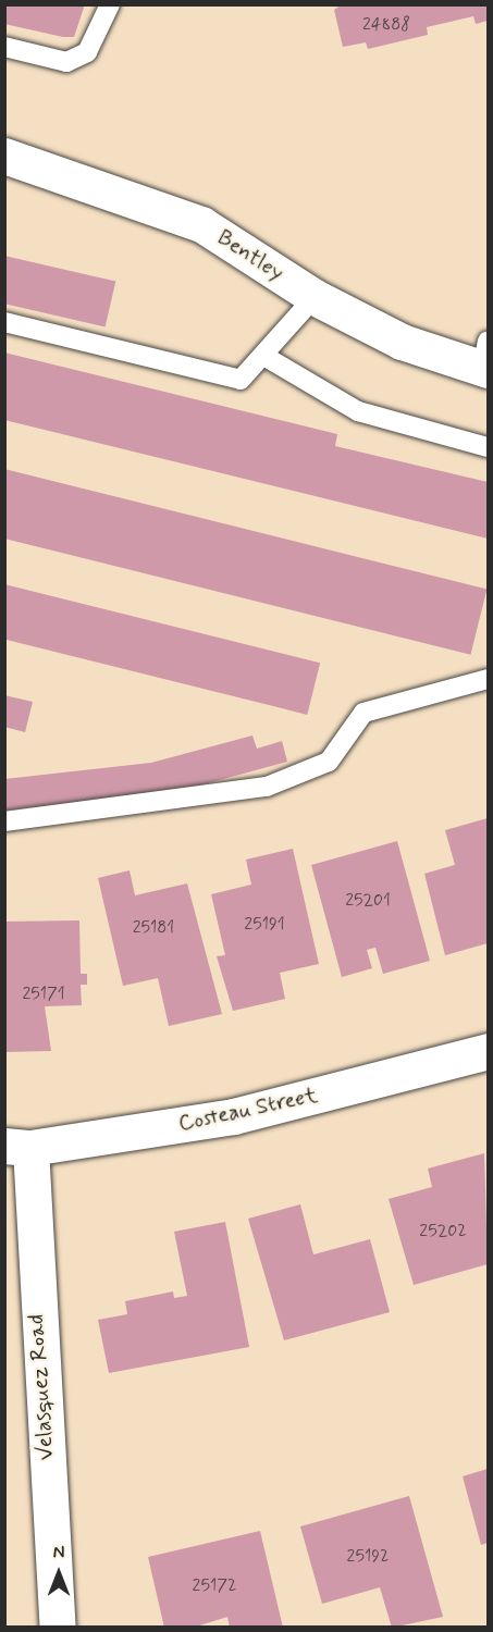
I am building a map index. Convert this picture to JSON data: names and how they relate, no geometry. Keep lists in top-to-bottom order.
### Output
{
  "streets": {
    "street": ["Bentley", "Costeau Street", "Velasquez Road"]
  },
  "crossings": [
    ["Costeau Street", "Velasquez Road"]
  ],
  "house_numbers": [
    "24888",
    "25201",
    "25191",
    "25181",
    "25171",
    "25202",
    "25192",
    "25172"
  ],
  "north": "top"
}
